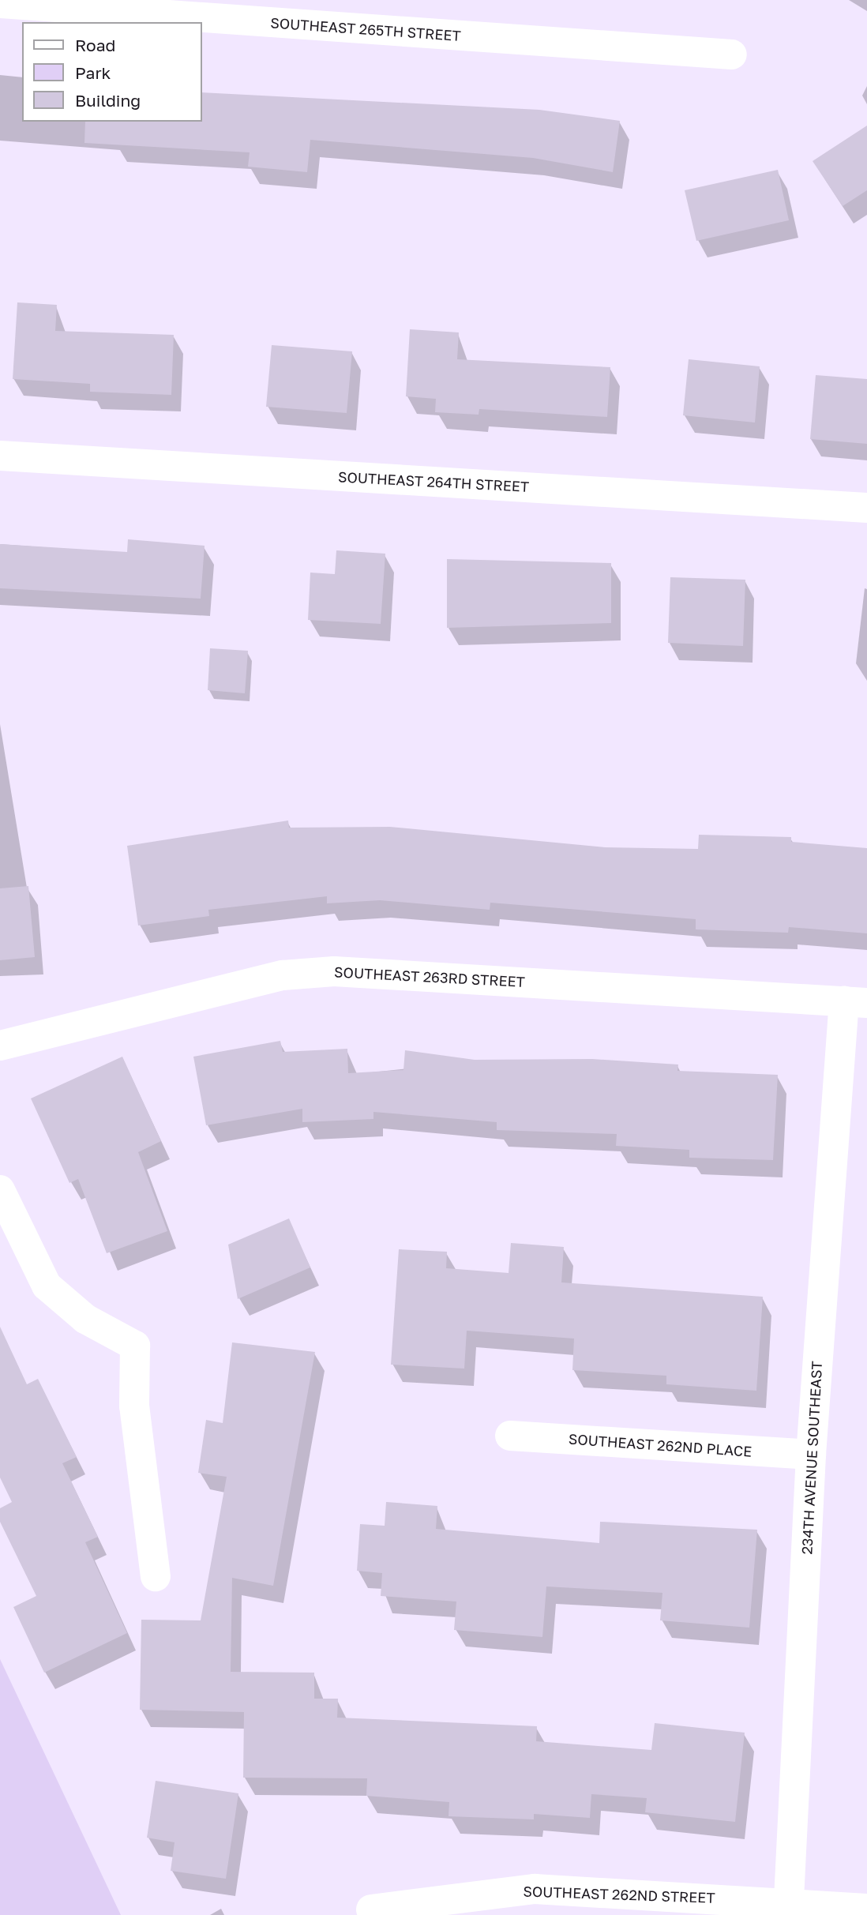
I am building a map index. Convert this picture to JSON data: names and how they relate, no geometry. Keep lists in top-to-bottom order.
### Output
{
  "streets": {
    "street": [
      "SOUTHEAST 265TH STREET",
      "SOUTHEAST 264TH STREET",
      "SOUTHEAST 263RD STREET",
      "SOUTHEAST 262ND PLACE",
      "234TH AVENUE SOUTHEAST",
      "SOUTHEAST 262ND STREET"
    ]
  },
  "crossings": [
    ["SOUTHEAST 263RD STREET", "234TH AVENUE SOUTHEAST"],
    ["SOUTHEAST 262ND PLACE", "234TH AVENUE SOUTHEAST"],
    ["234TH AVENUE SOUTHEAST", "SOUTHEAST 262ND STREET"]
  ],
  "legend": ["Road", "Park", "Building"]
}
